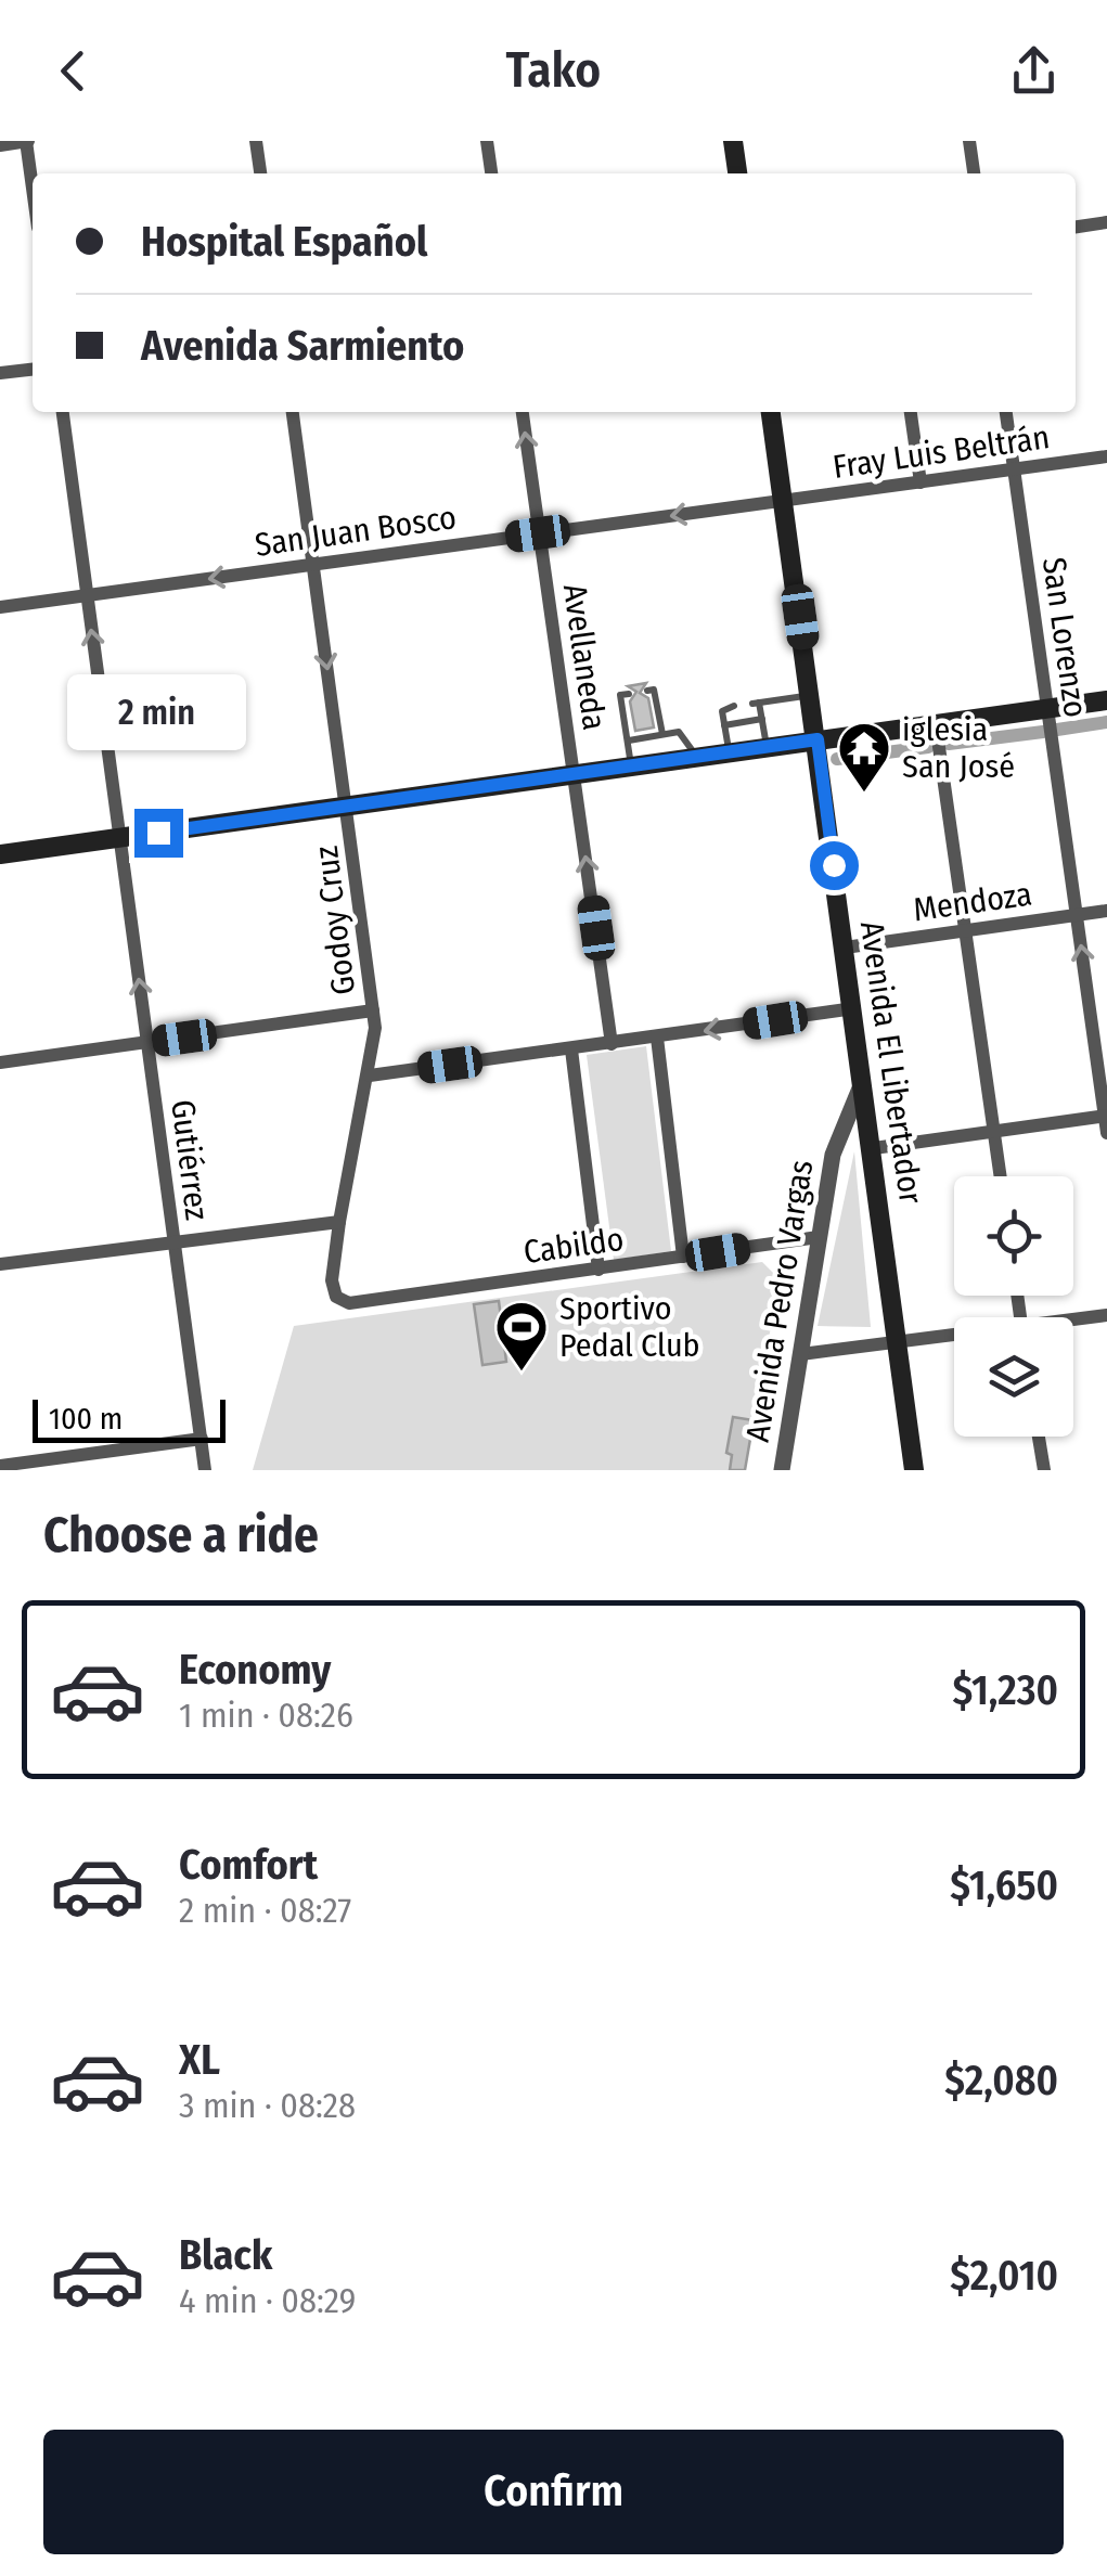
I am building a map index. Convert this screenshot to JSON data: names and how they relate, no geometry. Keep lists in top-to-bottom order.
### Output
{
  "streets": {
    "main road": ["Avenida El Libertador"],
    "street": [
      "Fray Luis Beltrán",
      "San Juan Bosco",
      "San Lorenzo",
      "Avellaneda",
      "Mendoza",
      "Godoy Cruz",
      "Gutiérrez",
      "Cabildo",
      "Avenida Pedro Vargas"
    ]
  },
  "crossings": [
    ["Fray Luis Beltrán", "San Juan Bosco"],
    ["Fray Luis Beltrán", "San Lorenzo"],
    ["Fray Luis Beltrán", "Avenida El Libertador"],
    ["San Juan Bosco", "Avellaneda"],
    ["San Juan Bosco", "Godoy Cruz"],
    ["San Juan Bosco", "Avenida El Libertador"],
    ["San Juan Bosco", "Gutiérrez"],
    ["San Lorenzo", "Mendoza"],
    ["Mendoza", "Avenida El Libertador"],
    ["Godoy Cruz", "Cabildo"],
    ["Avenida El Libertador", "Avenida Pedro Vargas"],
    ["Cabildo", "Avenida Pedro Vargas"]
  ],
  "one_way": ["San Juan Bosco", "Avellaneda", "Gutiérrez"],
  "places": {
    "temple": ["iglesia San José"],
    "sports": ["Sportivo Pedal Club"]
  },
  "scale_bar": "100 m",
  "page": {
    "header": "Tako",
    "banner": ["Hospital Español", "Avenida Sarmiento"],
    "bubble": "2 min",
    "scale": "100 m",
    "heading": "Choose a ride",
    "list": [
      {
        "name": "Economy",
        "note": "1 min · 08:26",
        "value": "$1,230"
      },
      {
        "name": "Comfort",
        "note": "2 min · 08:27",
        "value": "$1,650"
      },
      {
        "name": "XL",
        "note": "3 min · 08:28",
        "value": "$2,080"
      },
      {
        "name": "Black",
        "note": "4 min · 08:29",
        "value": "$2,010"
      }
    ],
    "buttons": "Confirm"
  }
}
